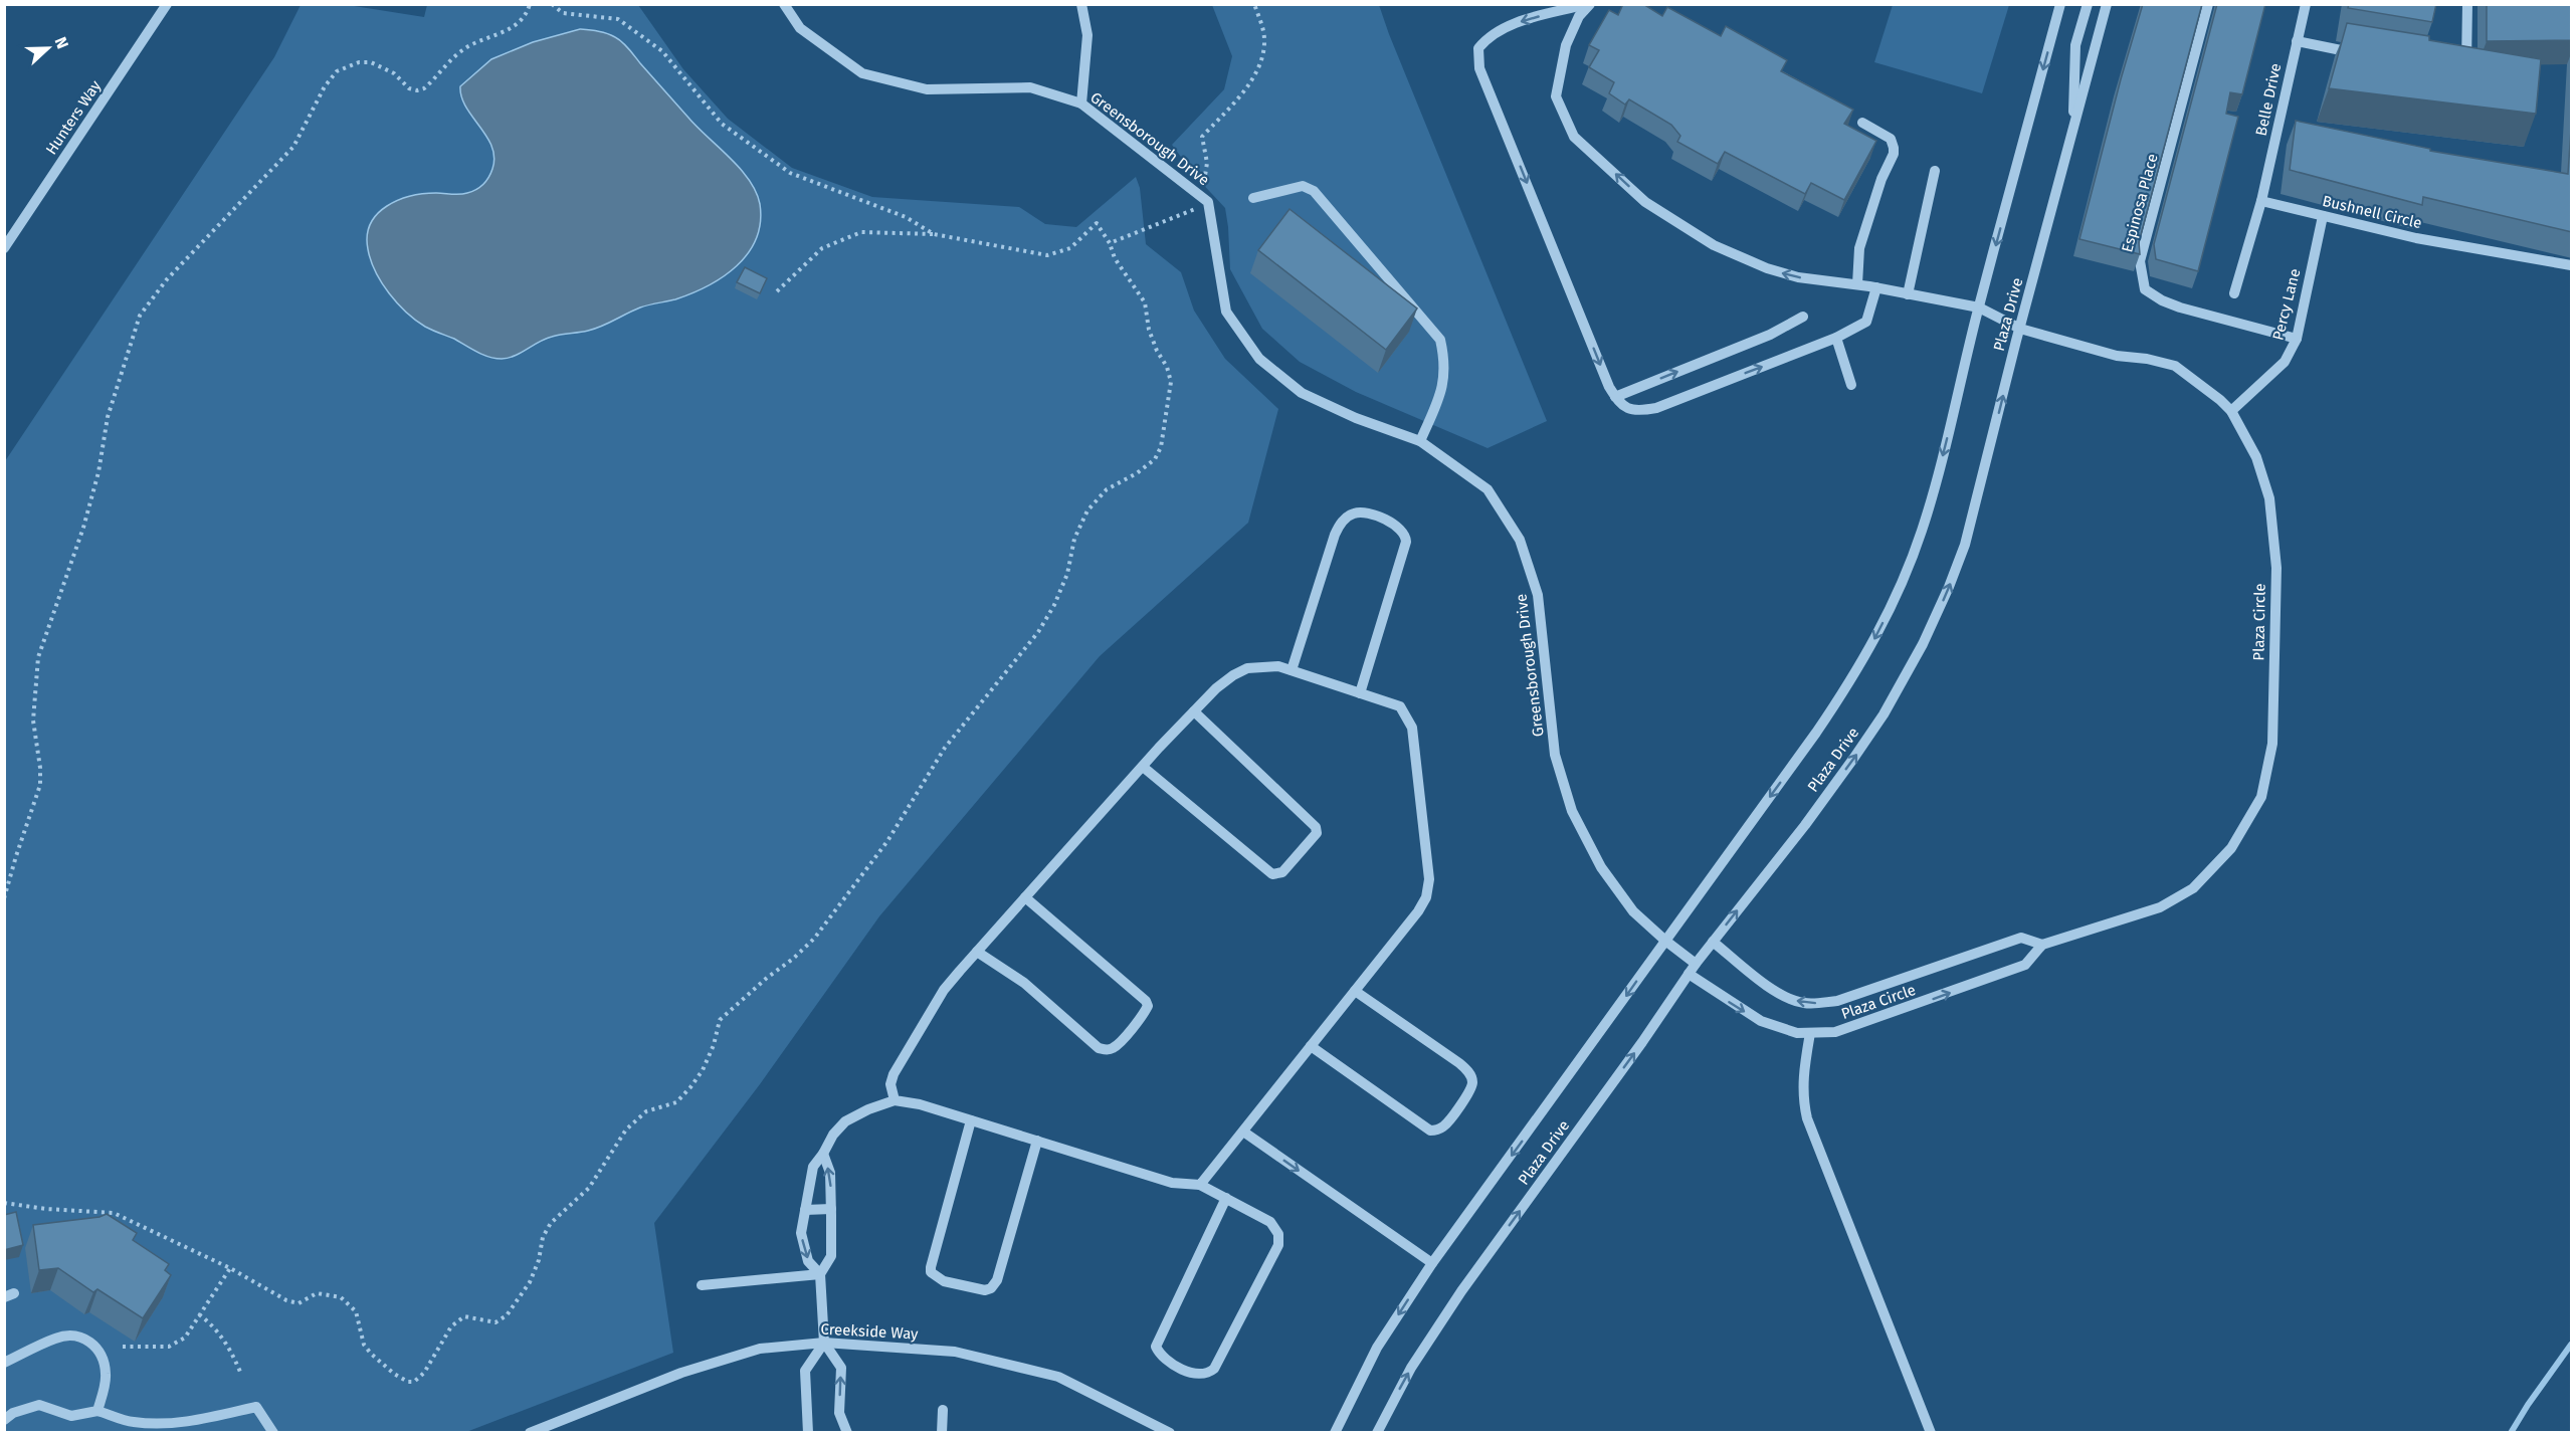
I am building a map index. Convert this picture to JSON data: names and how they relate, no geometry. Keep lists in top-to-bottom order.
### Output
{
  "streets": {
    "street": [
      "Belle Drive",
      "Hunters Way",
      "Greensborough Drive",
      "Espinosa Place",
      "Bushnell Circle",
      "Percy Lane",
      "Plaza Drive",
      "Plaza Circle",
      "Creekside Way"
    ]
  },
  "crossings": [
    ["Belle Drive", "Bushnell Circle"],
    ["Greensborough Drive", "Plaza Drive"],
    ["Espinosa Place", "Percy Lane"],
    ["Bushnell Circle", "Percy Lane"],
    ["Percy Lane", "Plaza Circle"],
    ["Plaza Drive", "Plaza Circle"]
  ],
  "north": "right"
}
